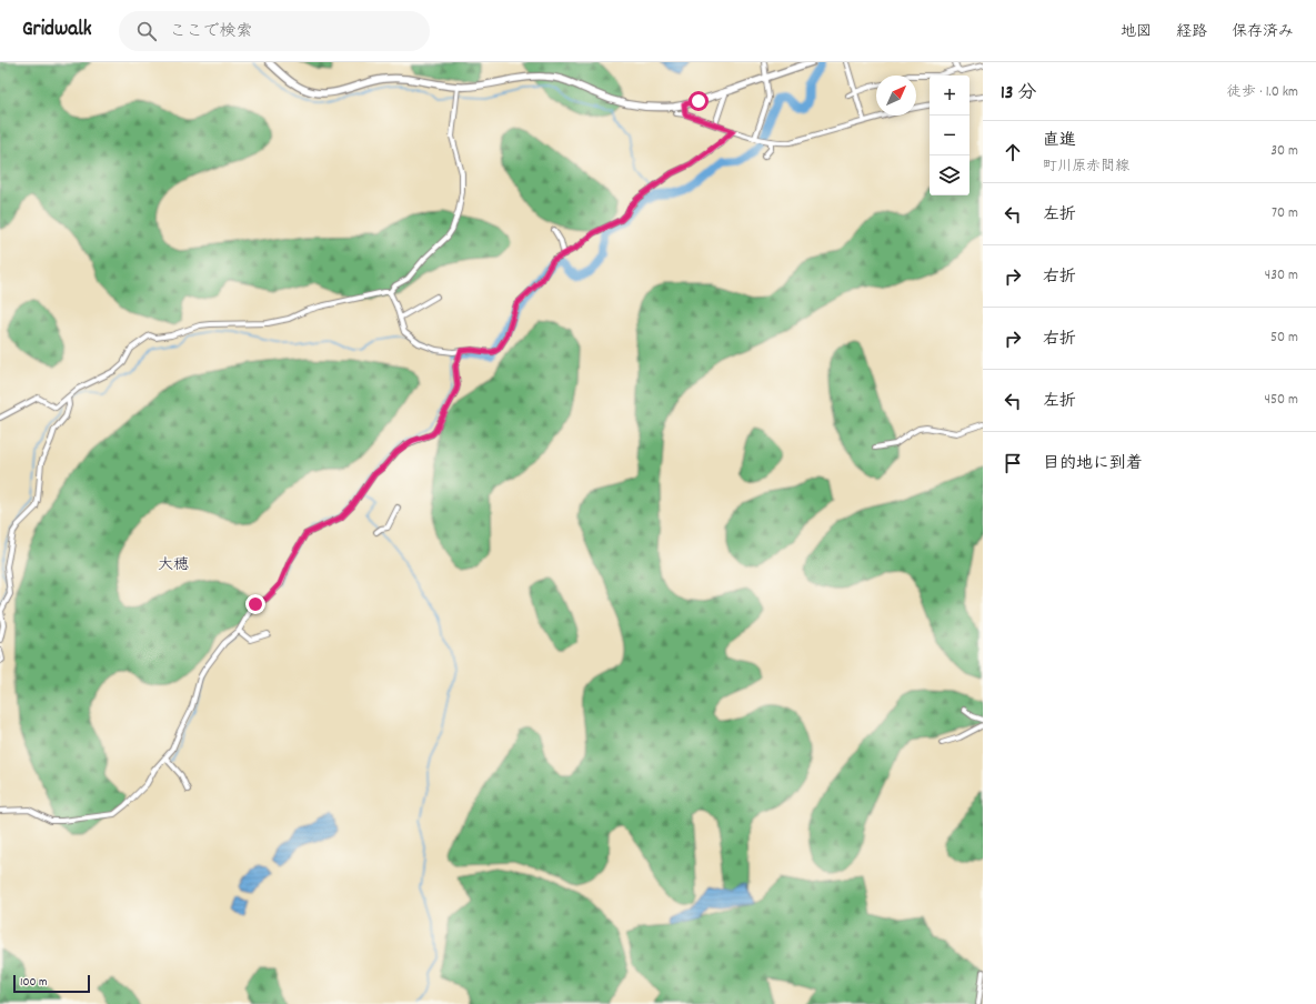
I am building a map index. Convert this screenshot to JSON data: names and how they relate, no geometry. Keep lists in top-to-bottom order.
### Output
{
  "districts": ["大穂"],
  "scale_bar": "100 m",
  "north": "top right",
  "page": {
    "header": "Gridwalk",
    "search": "ここで検索",
    "nav": ["地図", "経路", "保存済み"],
    "heading": ["13 分", "徒歩 · 1.0 km"],
    "map_buttons": ["+", "−"],
    "list": [
      ["直進", "町川原赤間線", "30 m"],
      ["左折", "70 m"],
      ["右折", "430 m"],
      ["右折", "50 m"],
      ["左折", "450 m"],
      "目的地に到着"
    ],
    "scale": "100 m"
  }
}
